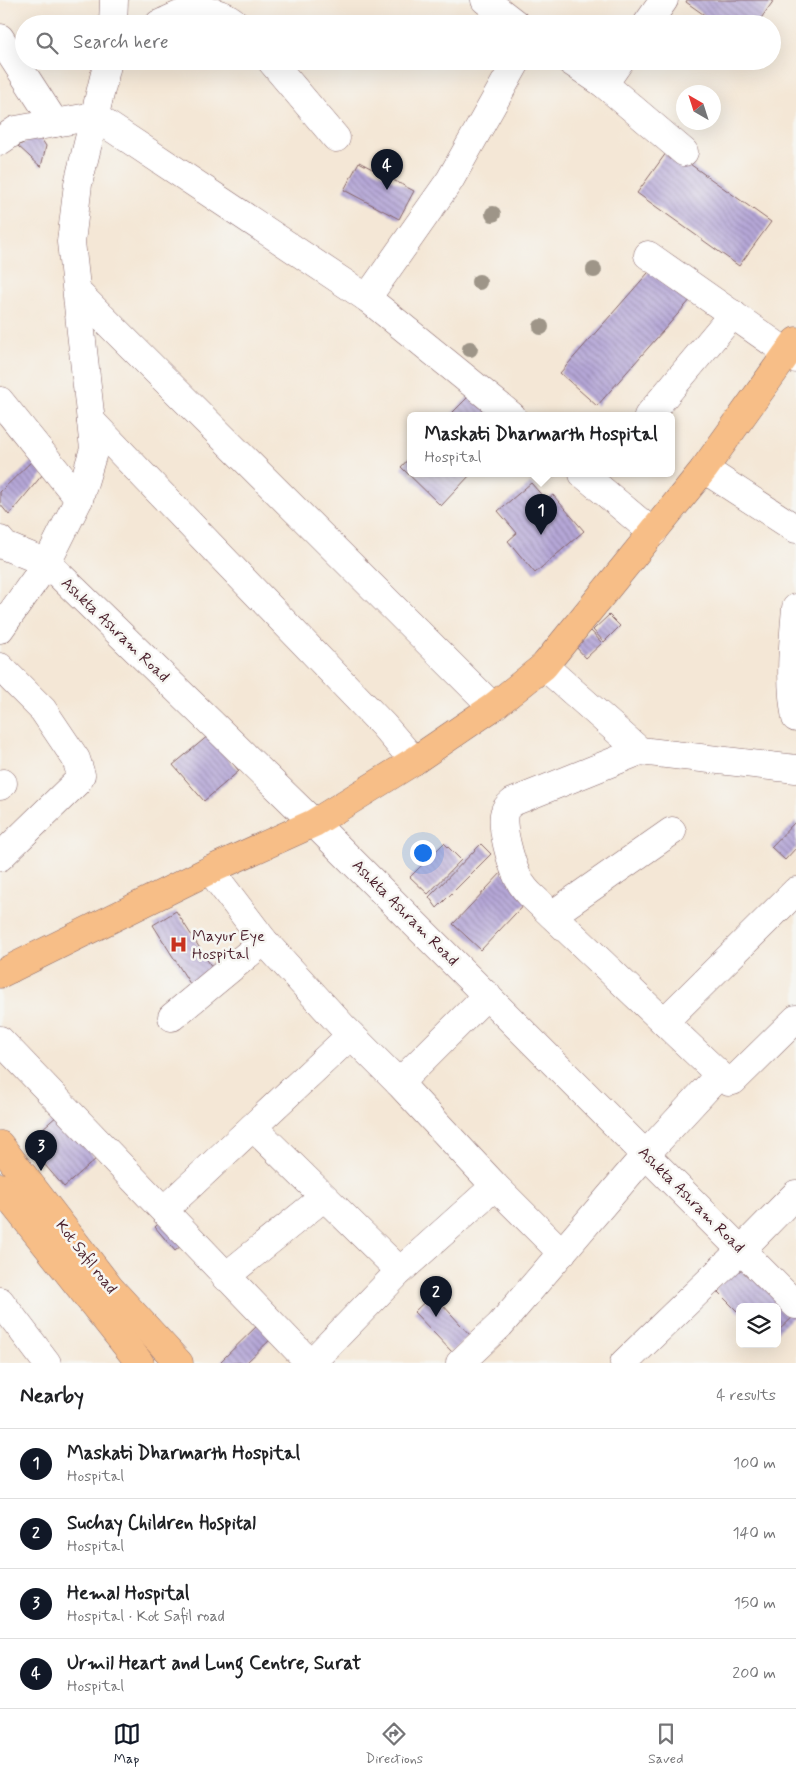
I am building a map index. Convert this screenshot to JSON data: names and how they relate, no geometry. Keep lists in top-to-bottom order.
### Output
{
  "streets": {
    "main road": ["Kot Safil road"],
    "street": ["Ashkta Ashram Road"]
  },
  "places": {
    "hospital": ["Mayur Eye Hospital"]
  },
  "north": "top left",
  "page": {
    "search": "Search here",
    "pins": [
      "4",
      "1",
      "3",
      "2"
    ],
    "popup": ["Maskati Dharmarth Hospital", "Hospital"],
    "heading": ["Nearby", "4 results"],
    "list": [
      {
        "mark": "1",
        "name": "Maskati Dharmarth Hospital",
        "note": "Hospital",
        "value": "100 m"
      },
      {
        "mark": "2",
        "name": "Suchay Children Hospital",
        "note": "Hospital",
        "value": "140 m"
      },
      {
        "mark": "3",
        "name": "Hemal Hospital",
        "note": "Hospital · Kot Safil road",
        "value": "150 m"
      },
      {
        "mark": "4",
        "name": "Urmil Heart and Lung Centre, Surat",
        "note": "Hospital",
        "value": "200 m"
      }
    ],
    "nav": ["Map", "Directions", "Saved"]
  }
}
